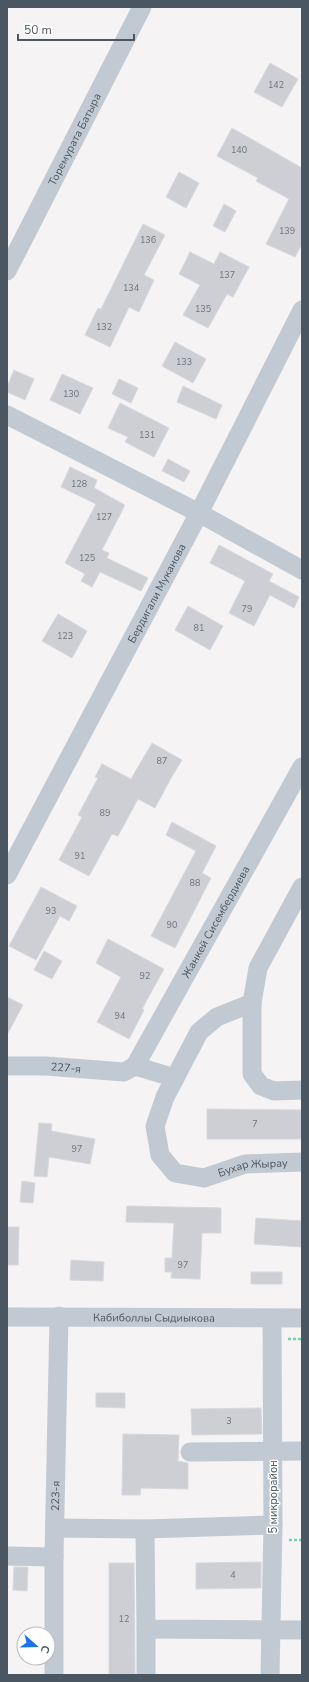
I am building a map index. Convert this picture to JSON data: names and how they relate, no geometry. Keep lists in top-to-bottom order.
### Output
{
  "streets": {
    "street": [
      "Торемурата Батыра",
      "Бердигали Муканова",
      "Жанкей Сисембердиева",
      "227-я",
      "Бухар Жырау",
      "Кабиболлы Сыдиыкова",
      "223-я",
      "5 микрорайон"
    ]
  },
  "crossings": [
    ["Жанкей Сисембердиева", "227-я"],
    ["227-я", "Бухар Жырау"],
    ["Кабиболлы Сыдиыкова", "223-я"],
    ["Кабиболлы Сыдиыкова", "5 микрорайон"]
  ],
  "house_numbers": [
    "142",
    "140",
    "139",
    "136",
    "137",
    "134",
    "135",
    "132",
    "133",
    "130",
    "131",
    "128",
    "127",
    "125",
    "79",
    "81",
    "123",
    "87",
    "89",
    "91",
    "88",
    "93",
    "90",
    "92",
    "94",
    "7",
    "97",
    "97",
    "3",
    "4",
    "12"
  ],
  "scale_bar": "50 m",
  "north": "right"
}
